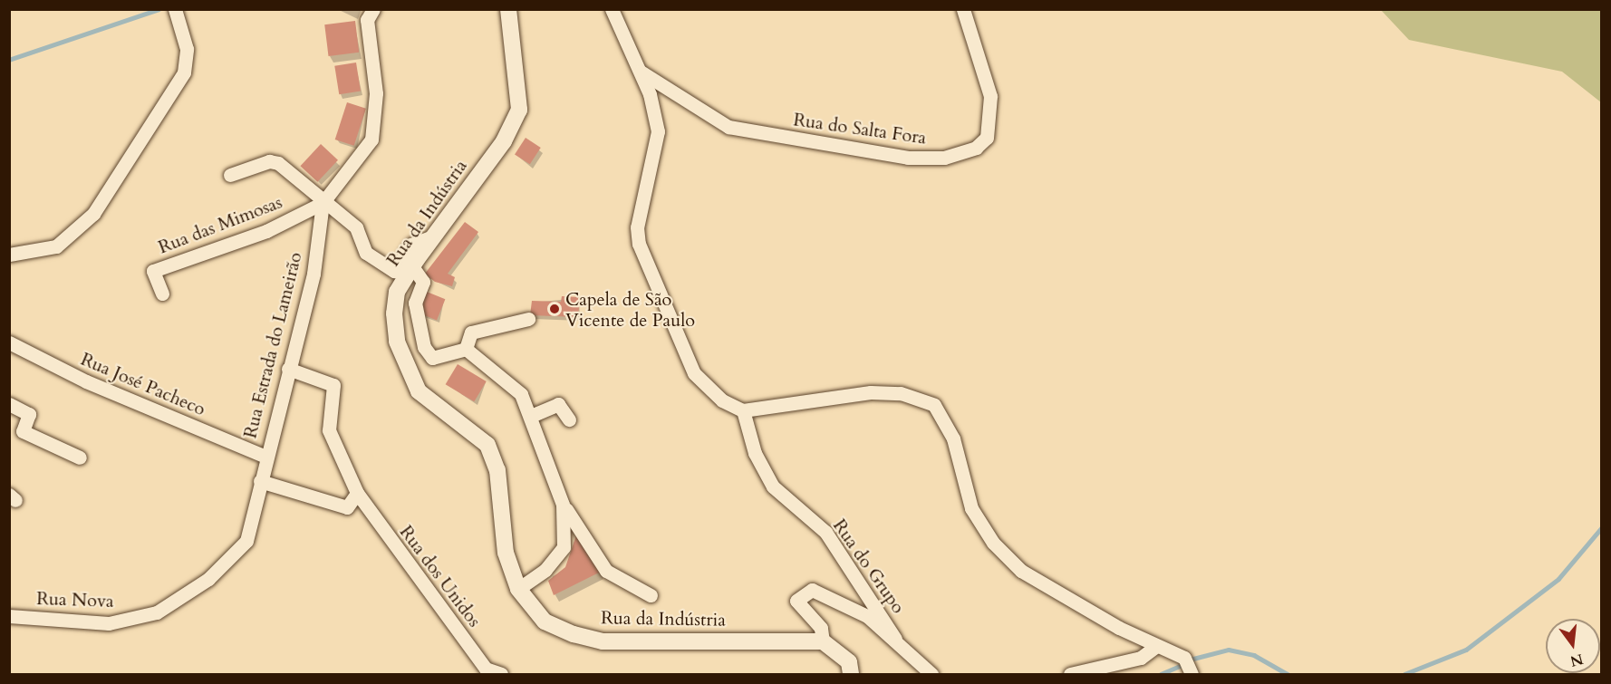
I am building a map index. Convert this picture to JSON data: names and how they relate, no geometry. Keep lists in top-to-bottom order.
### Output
{
  "streets": {
    "street": [
      "Rua do Salta Fora",
      "Rua da Indústria",
      "Rua das Mimosas",
      "Rua Estrada do Lameirão",
      "Rua José Pacheco",
      "Rua do Grupo",
      "Rua dos Unidos",
      "Rua Nova"
    ]
  },
  "crossings": [
    ["Rua das Mimosas", "Rua Estrada do Lameirão"],
    ["Rua Estrada do Lameirão", "Rua José Pacheco"],
    ["Rua Estrada do Lameirão", "Rua dos Unidos"],
    ["Rua Estrada do Lameirão", "Rua Nova"]
  ],
  "places": ["Capela de São Vicente de Paulo"],
  "north": "bottom"
}
